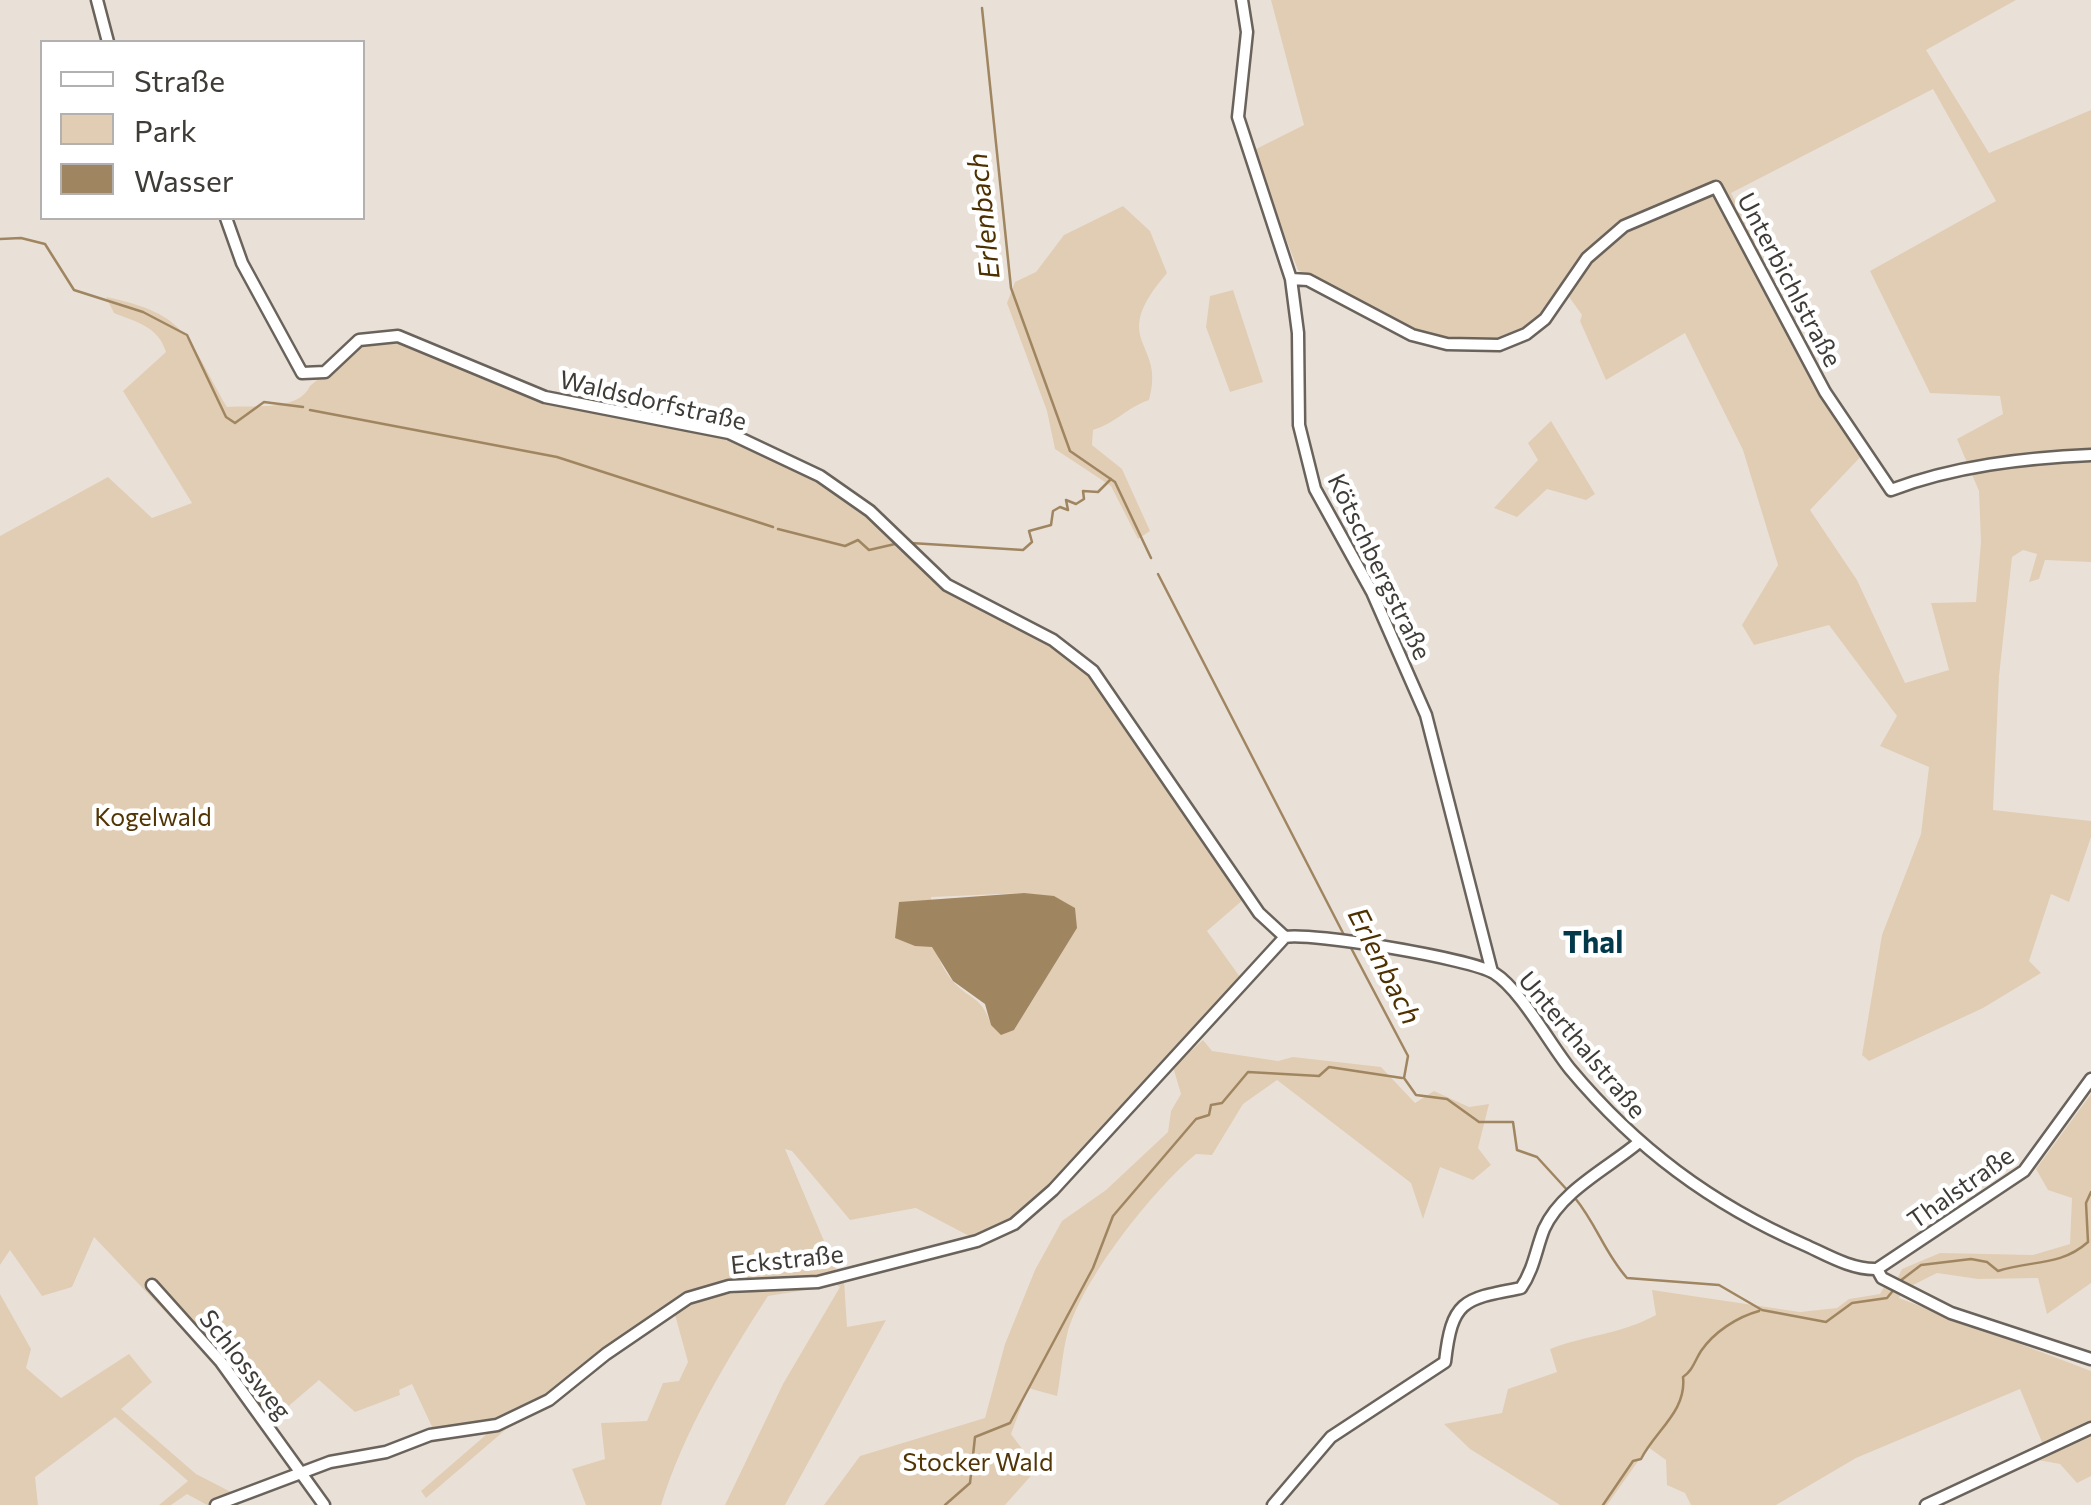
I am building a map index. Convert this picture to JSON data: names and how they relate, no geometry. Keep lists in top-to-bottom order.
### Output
{
  "streets": {
    "street": [
      "Unterbichlstraße",
      "Waldsdorfstraße",
      "Kötschbergstraße",
      "Unterthalstraße",
      "Thalstraße",
      "Eckstraße",
      "Schlossweg"
    ]
  },
  "crossings": [
    ["Unterbichlstraße", "Kötschbergstraße"],
    ["Waldsdorfstraße", "Unterthalstraße"],
    ["Waldsdorfstraße", "Eckstraße"],
    ["Kötschbergstraße", "Unterthalstraße"],
    ["Unterthalstraße", "Thalstraße"],
    ["Unterthalstraße", "Eckstraße"],
    ["Eckstraße", "Schlossweg"]
  ],
  "districts": ["Thal"],
  "water": ["Erlenbach"],
  "parks": ["Kogelwald", "Stocker Wald"],
  "legend": ["Straße", "Park", "Wasser"]
}
